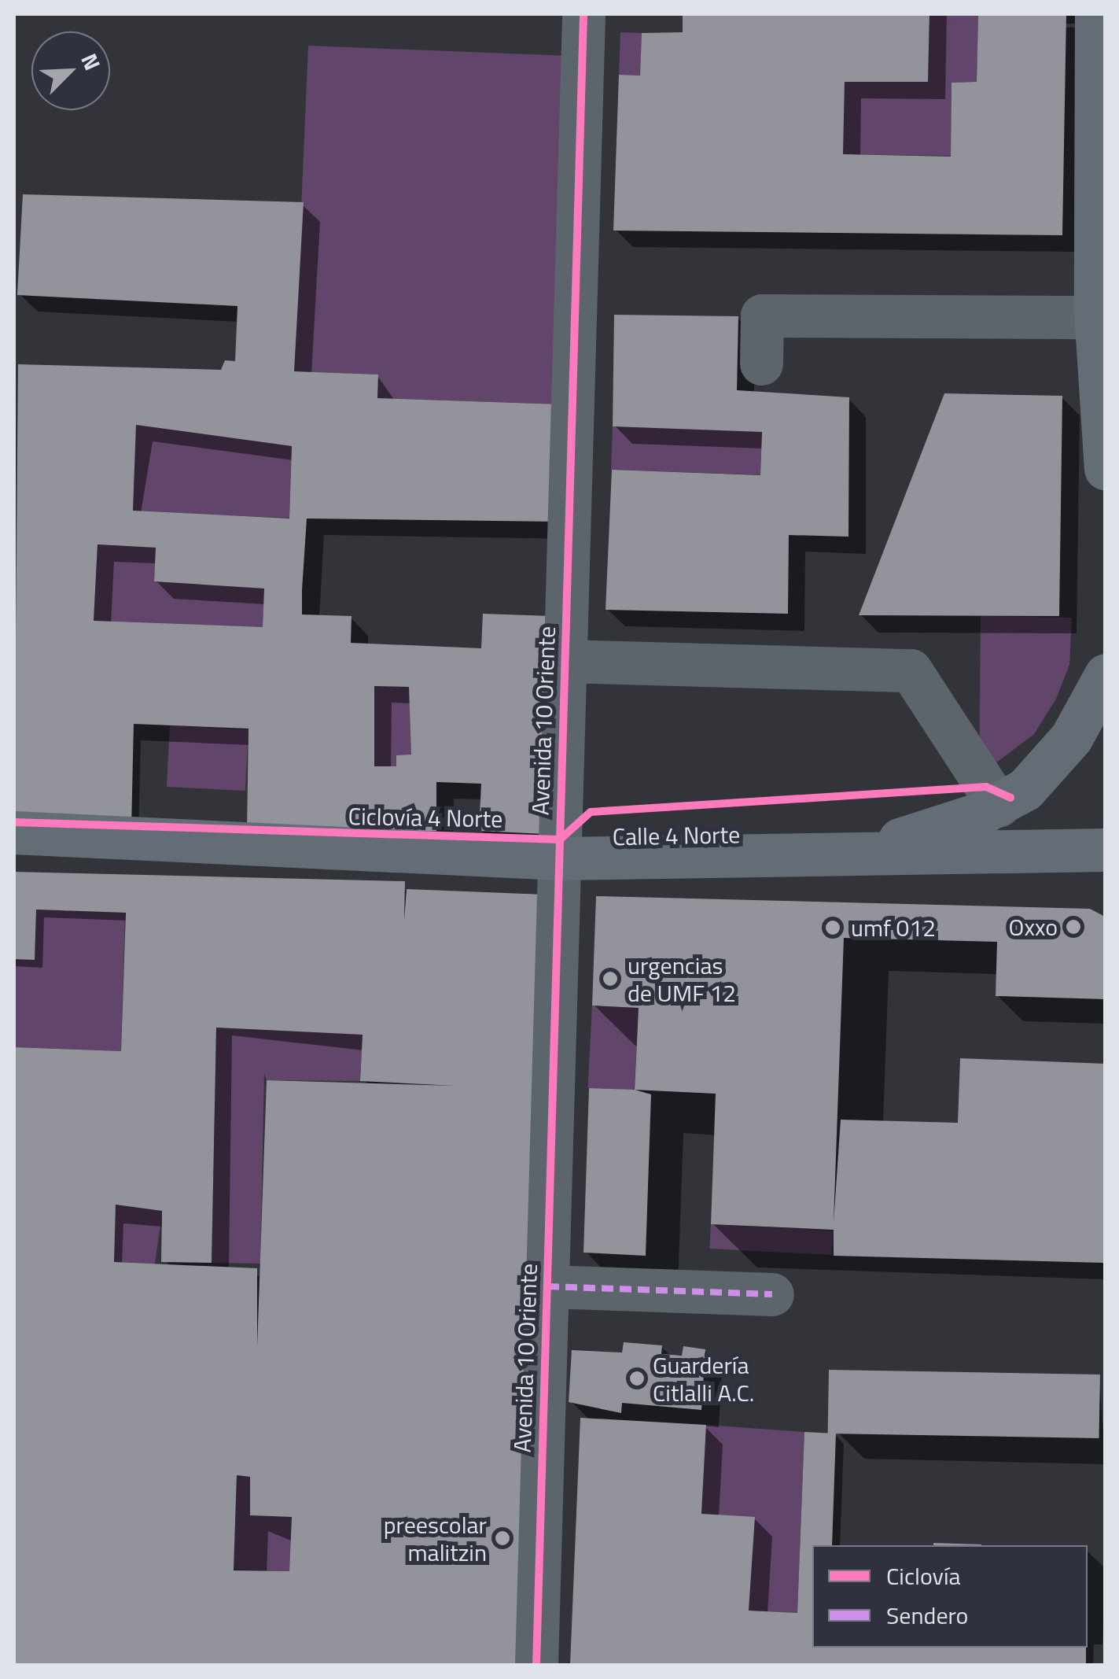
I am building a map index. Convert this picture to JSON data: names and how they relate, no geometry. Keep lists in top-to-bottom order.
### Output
{
  "streets": {
    "main road": ["Calle 4 Norte"],
    "street": ["Avenida 10 Oriente"],
    "cycle path": ["Ciclovía 4 Norte"]
  },
  "crossings": [
    ["Avenida 10 Oriente", "Calle 4 Norte"]
  ],
  "places": [
    "Oxxo",
    "umf 012",
    "urgencias de UMF 12",
    "Guardería Citlalli A.C.",
    "preescolar malitzin"
  ],
  "legend": ["Ciclovía", "Sendero"],
  "north": "top right"
}
